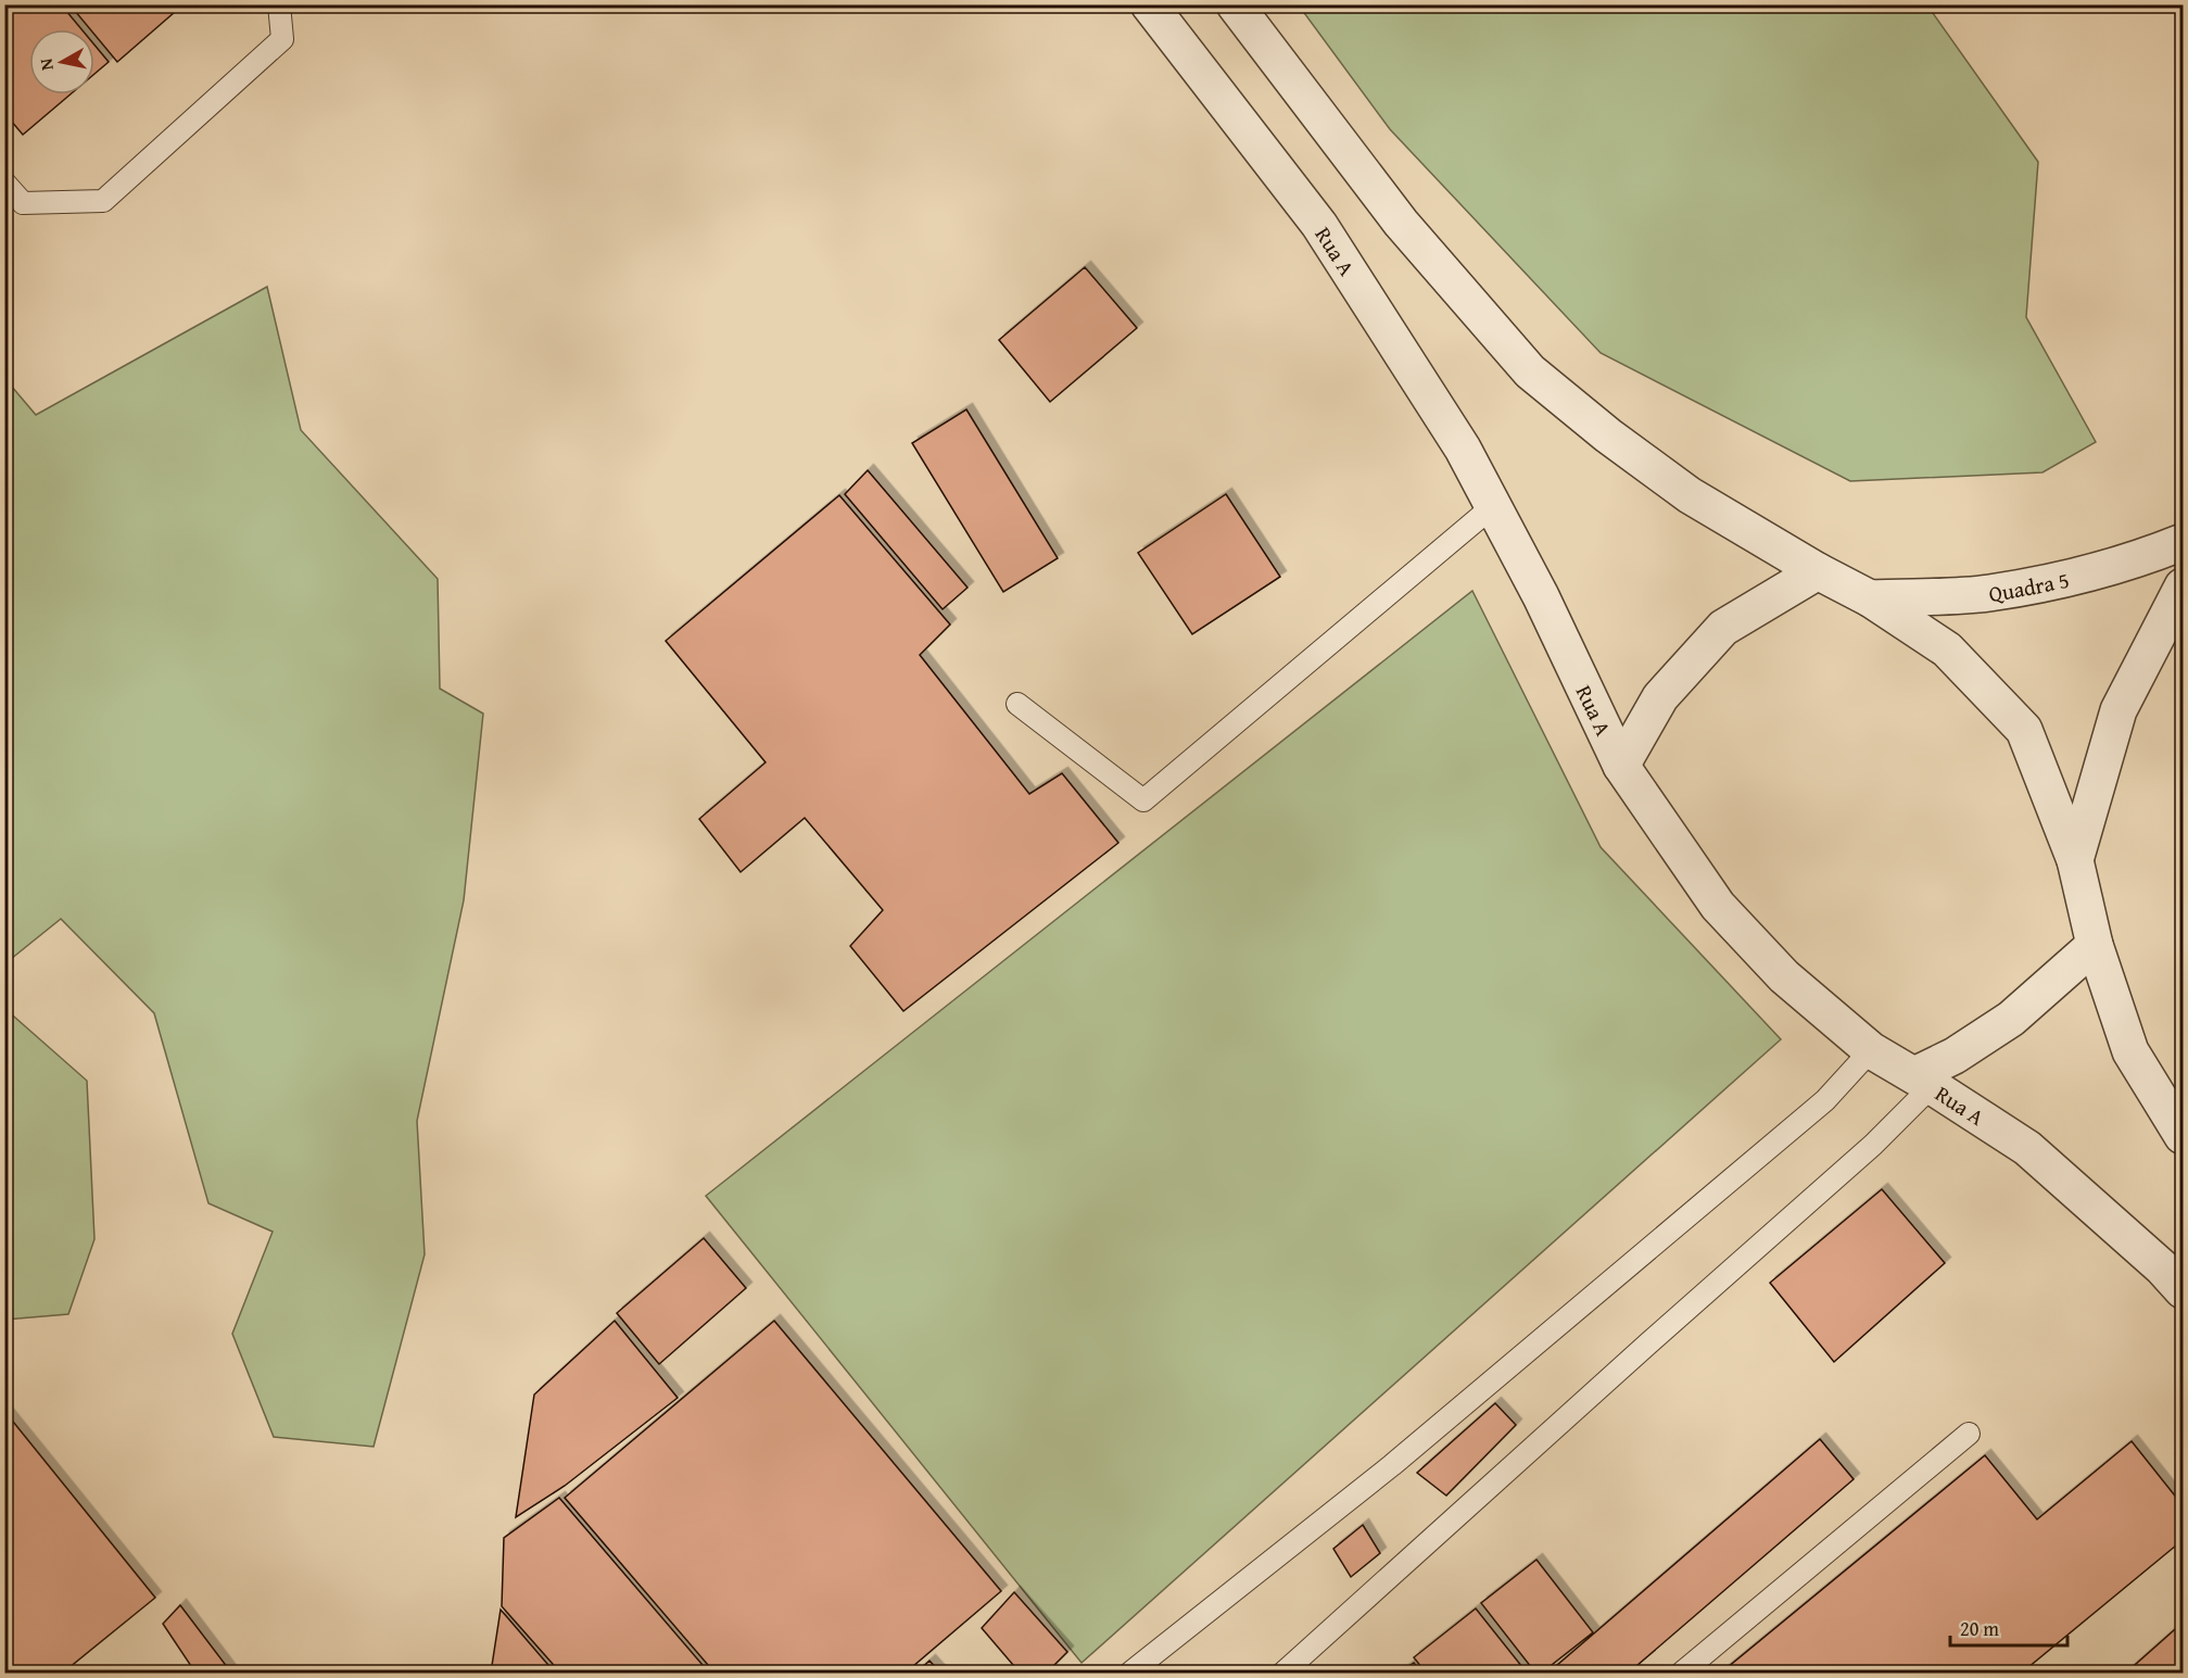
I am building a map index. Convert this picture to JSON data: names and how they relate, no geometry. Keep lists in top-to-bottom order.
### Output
{
  "streets": {
    "street": ["Rua A", "Quadra 5"]
  },
  "scale_bar": "20 m",
  "north": "left"
}
